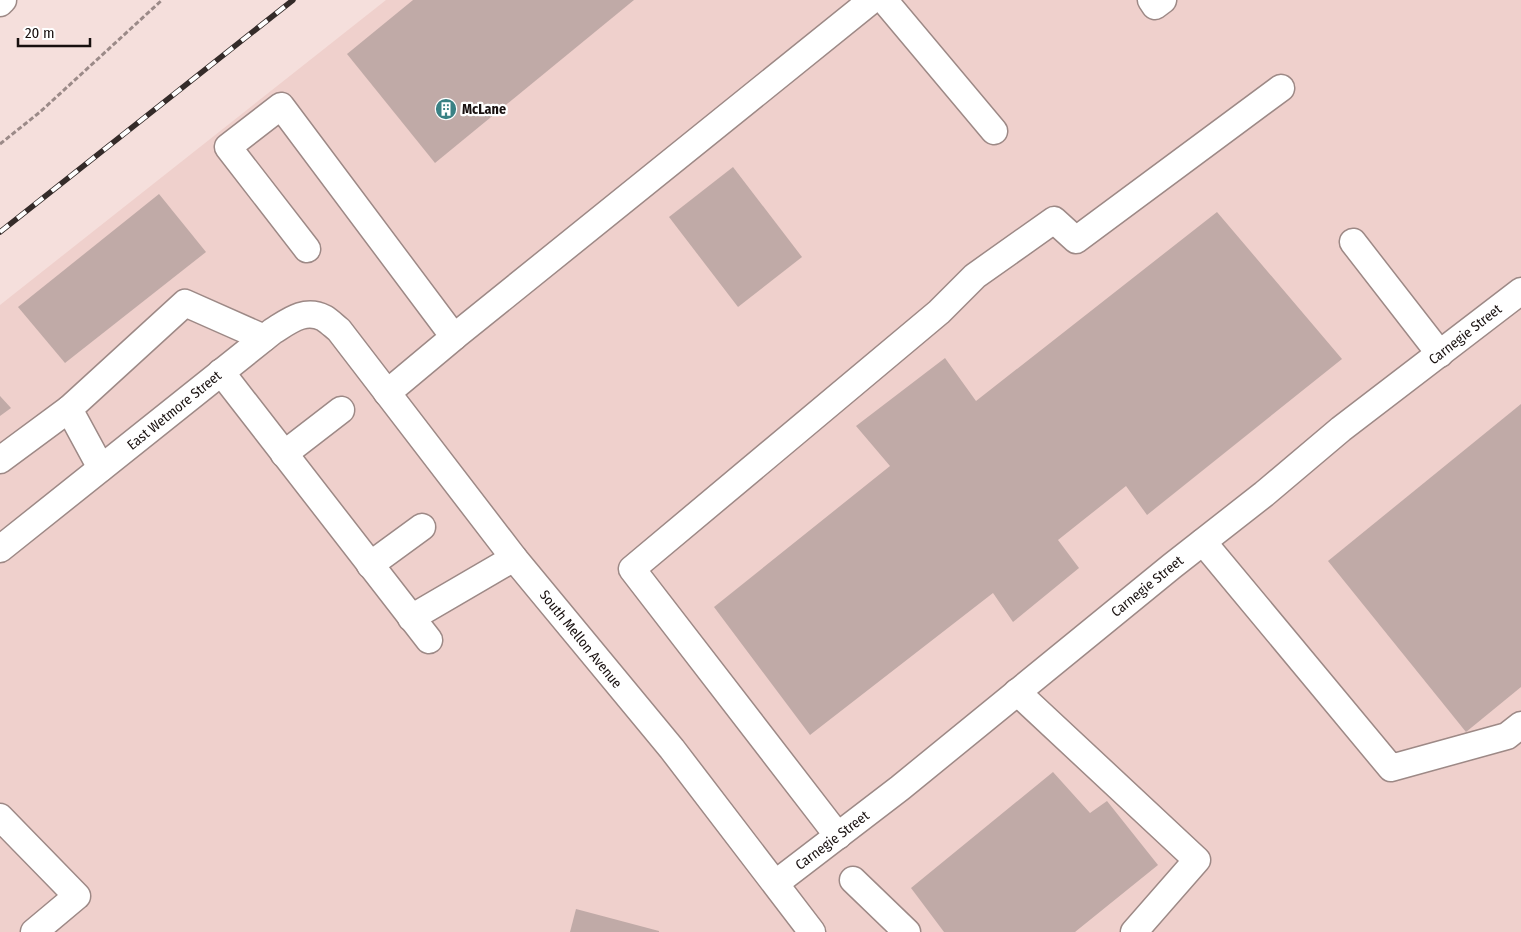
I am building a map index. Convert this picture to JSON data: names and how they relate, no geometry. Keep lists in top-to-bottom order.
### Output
{
  "streets": {
    "street": ["Carnegie Street", "East Wetmore Street", "South Mellon Avenue"]
  },
  "crossings": [
    ["Carnegie Street", "South Mellon Avenue"],
    ["East Wetmore Street", "South Mellon Avenue"]
  ],
  "places": {
    "building": ["McLane"]
  },
  "scale_bar": "20 m"
}
